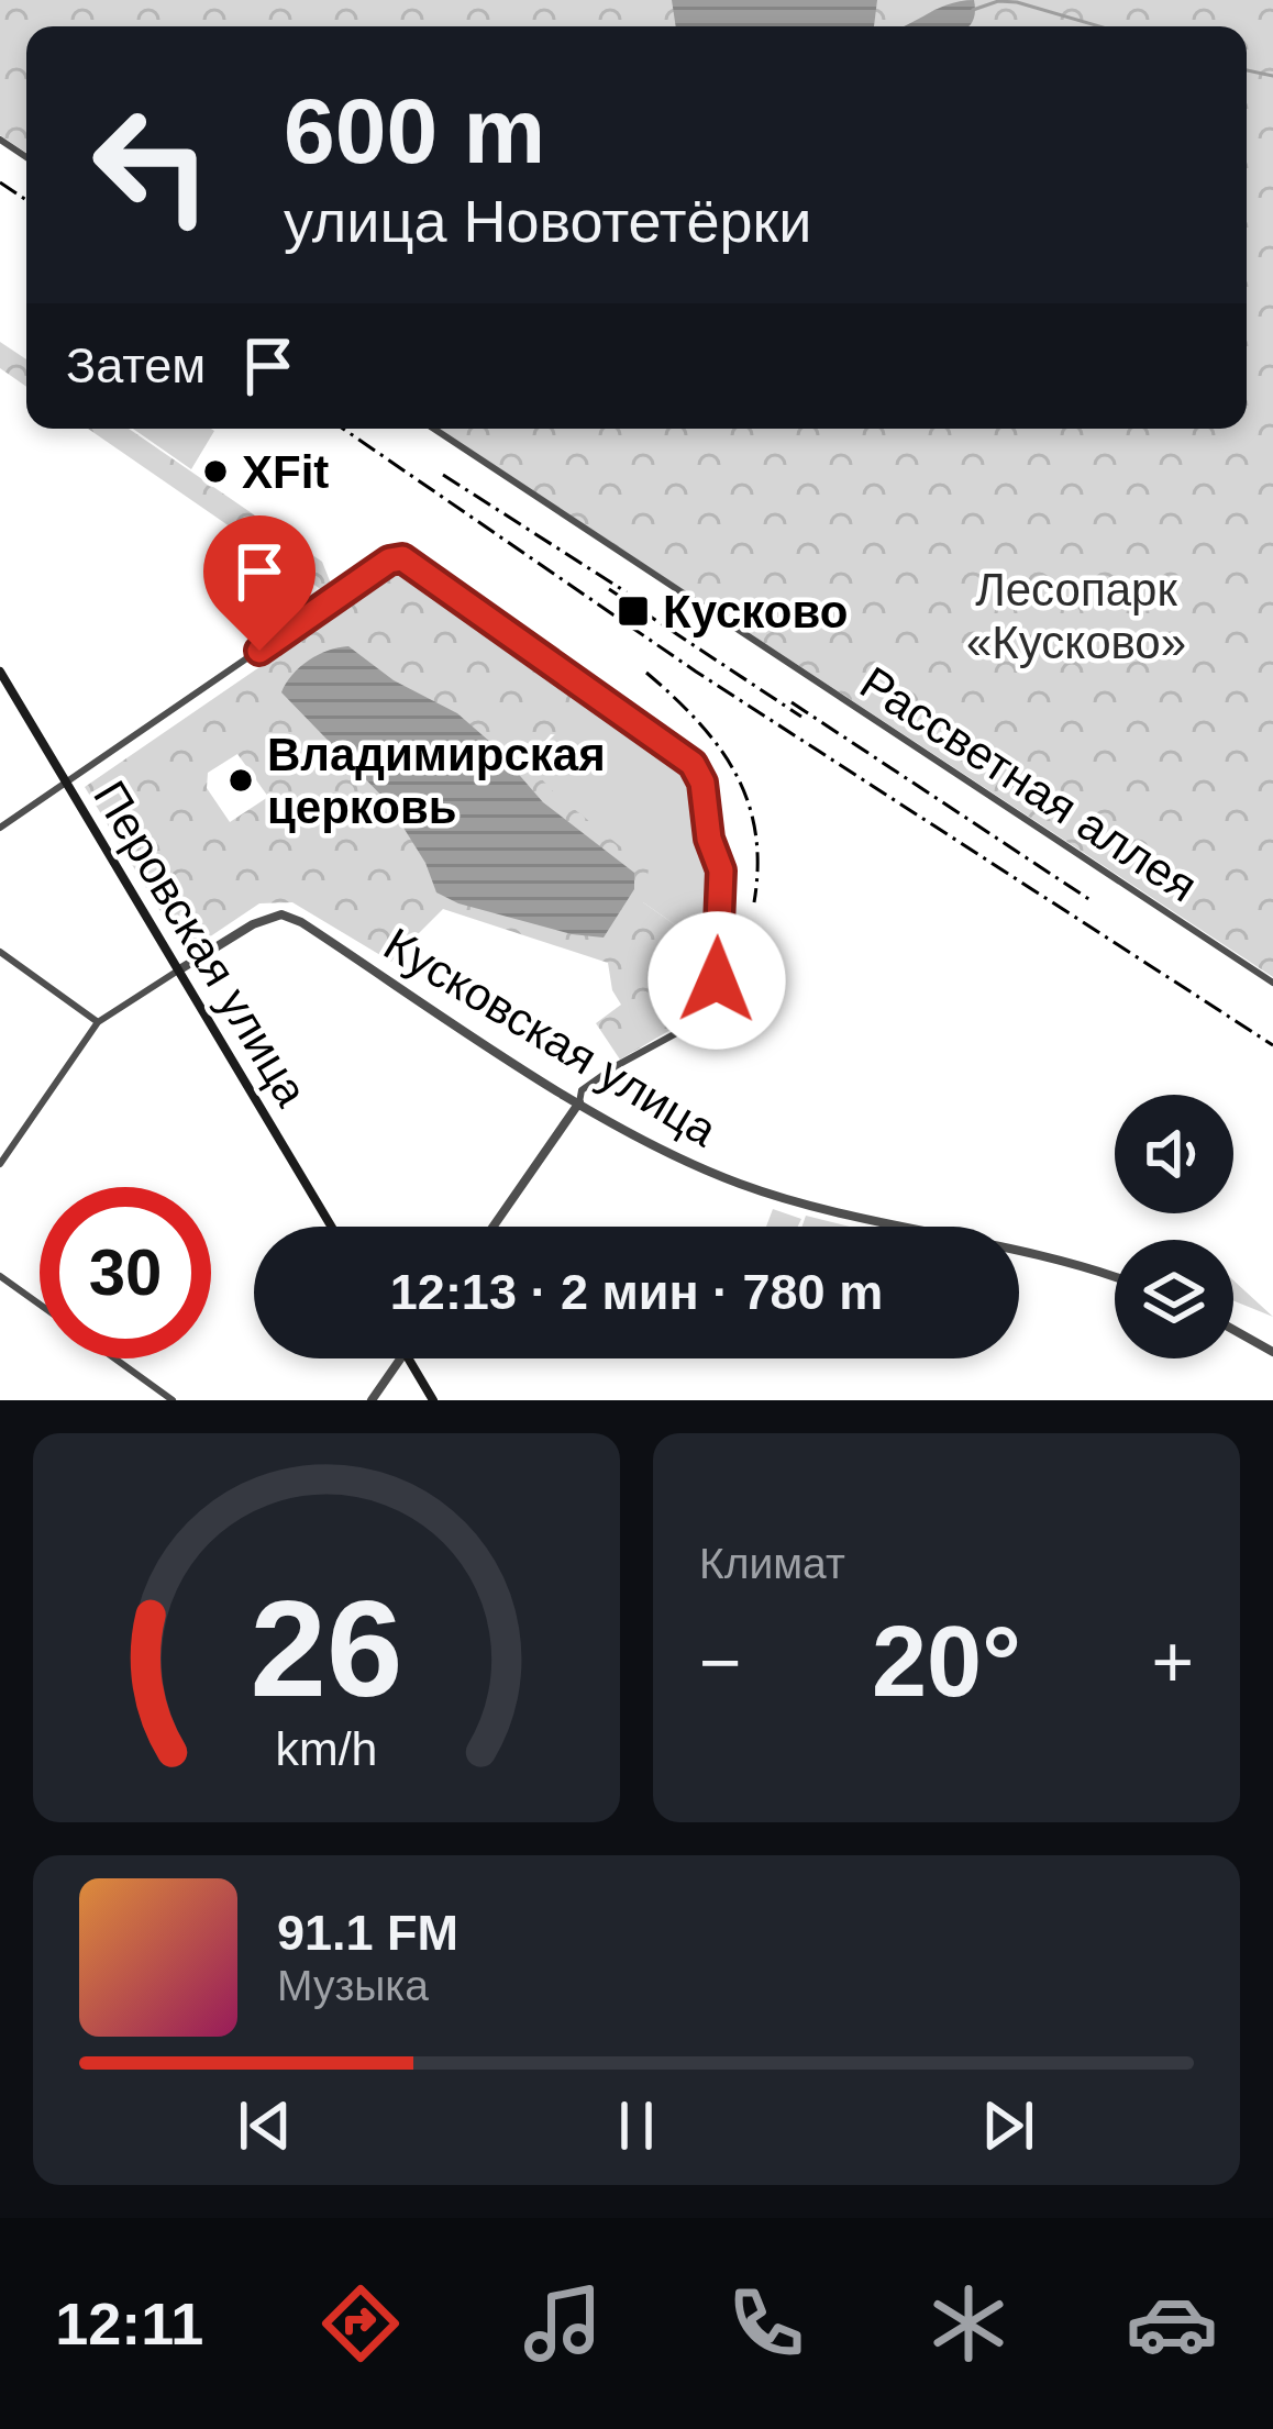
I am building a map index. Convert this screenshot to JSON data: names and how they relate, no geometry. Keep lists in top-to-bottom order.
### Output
{
  "streets": {
    "main road": ["Перовская улица"],
    "street": ["Рассветная аллея", "Кусковская улица"]
  },
  "crossings": [
    ["Перовская улица", "Кусковская улица"]
  ],
  "parks": ["Лесопарк «Кусково»"],
  "places": {
    "other": ["XFit", "Владимирская церковь"],
    "transit": ["Кусково"]
  },
  "page": {
    "turn": ["600 m", "улица Новотетёрки"],
    "then": "Затем",
    "limit": "30",
    "trip": "12:13 · 2 мин · 780 m",
    "tile": "Климат",
    "heat": ["−", "20°", "+"],
    "song": ["91.1 FM", "Музыка"],
    "tabs": "12:11",
    "gauge": ["26", "km/h"]
  }
}
